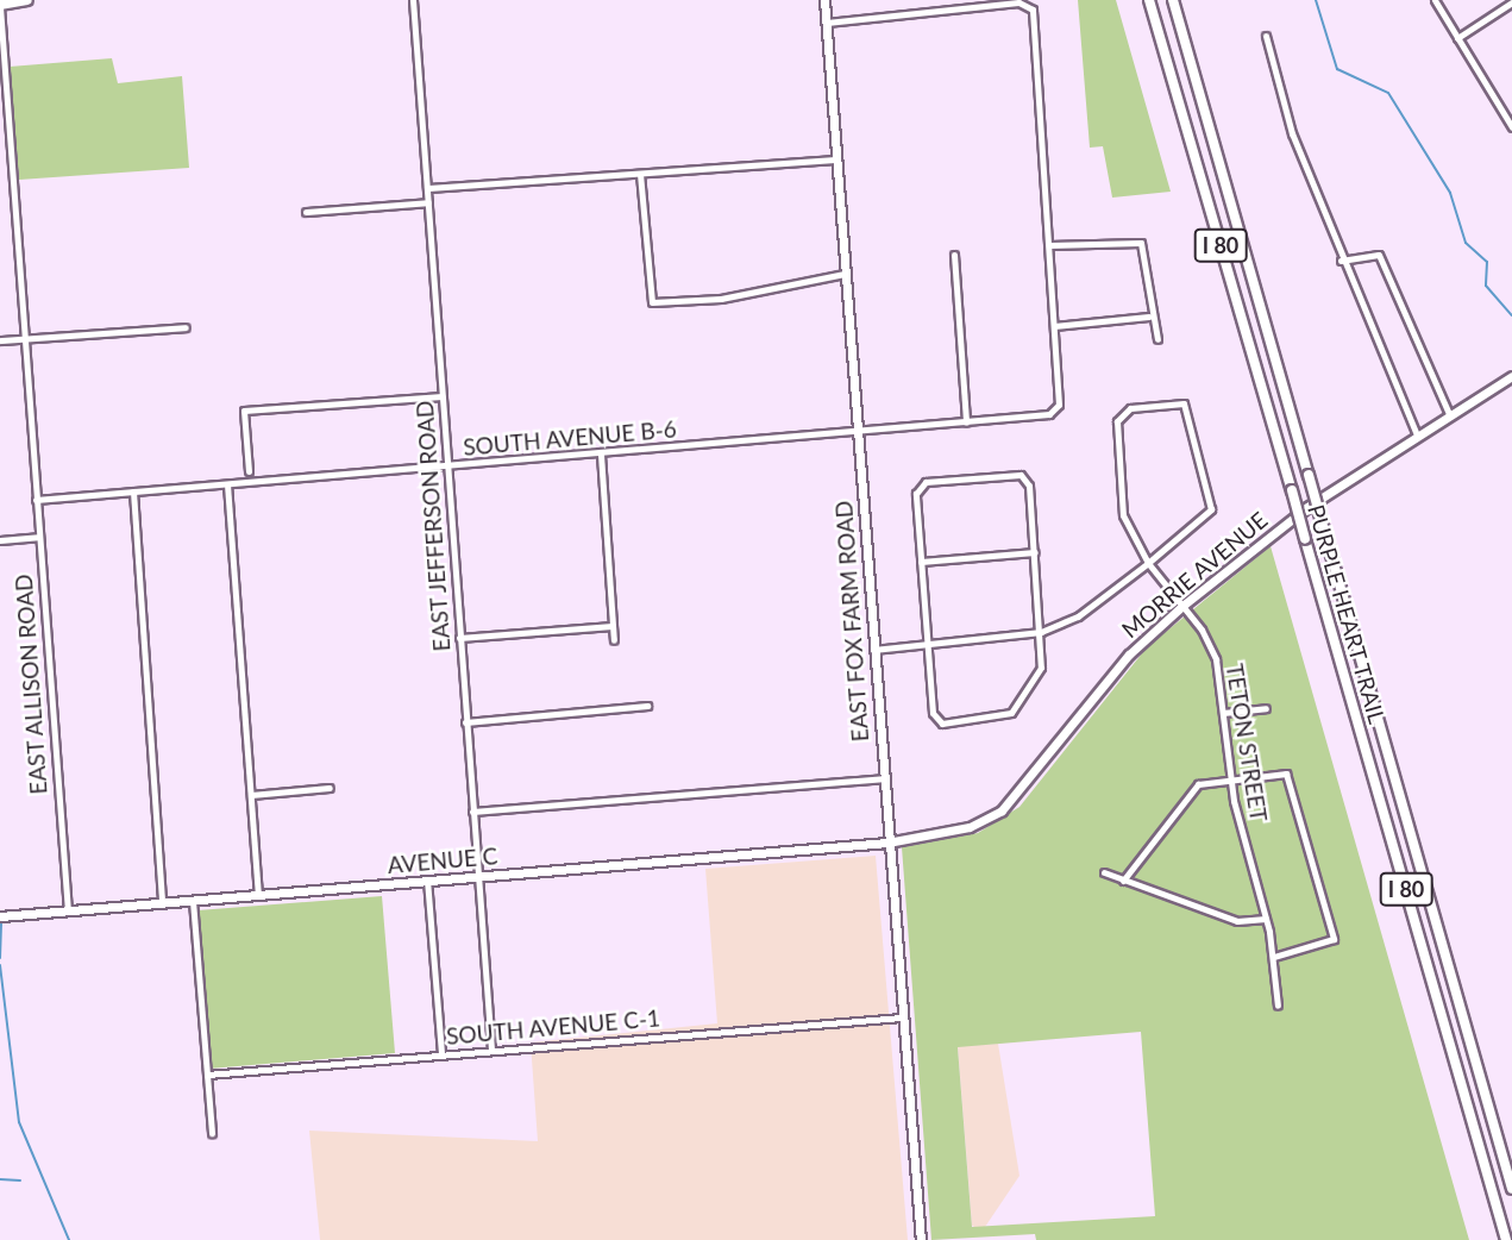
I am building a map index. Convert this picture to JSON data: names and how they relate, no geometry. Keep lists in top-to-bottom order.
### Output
{
  "streets": {
    "highway": ["I 80", "PURPLE HEART TRAIL"],
    "main road": ["MORRIE AVENUE", "EAST FOX FARM ROAD", "AVENUE C"],
    "street": [
      "SOUTH AVENUE B-6",
      "EAST JEFFERSON ROAD",
      "EAST ALLISON ROAD",
      "TETON STREET",
      "SOUTH AVENUE C-1"
    ]
  },
  "crossings": [
    ["SOUTH AVENUE B-6", "EAST JEFFERSON ROAD"],
    ["SOUTH AVENUE B-6", "EAST FOX FARM ROAD"],
    ["SOUTH AVENUE B-6", "EAST ALLISON ROAD"],
    ["EAST JEFFERSON ROAD", "AVENUE C"],
    ["EAST JEFFERSON ROAD", "SOUTH AVENUE C-1"],
    ["MORRIE AVENUE", "EAST FOX FARM ROAD"],
    ["MORRIE AVENUE", "TETON STREET"],
    ["MORRIE AVENUE", "AVENUE C"],
    ["EAST FOX FARM ROAD", "AVENUE C"],
    ["EAST FOX FARM ROAD", "SOUTH AVENUE C-1"],
    ["EAST ALLISON ROAD", "AVENUE C"]
  ]
}
